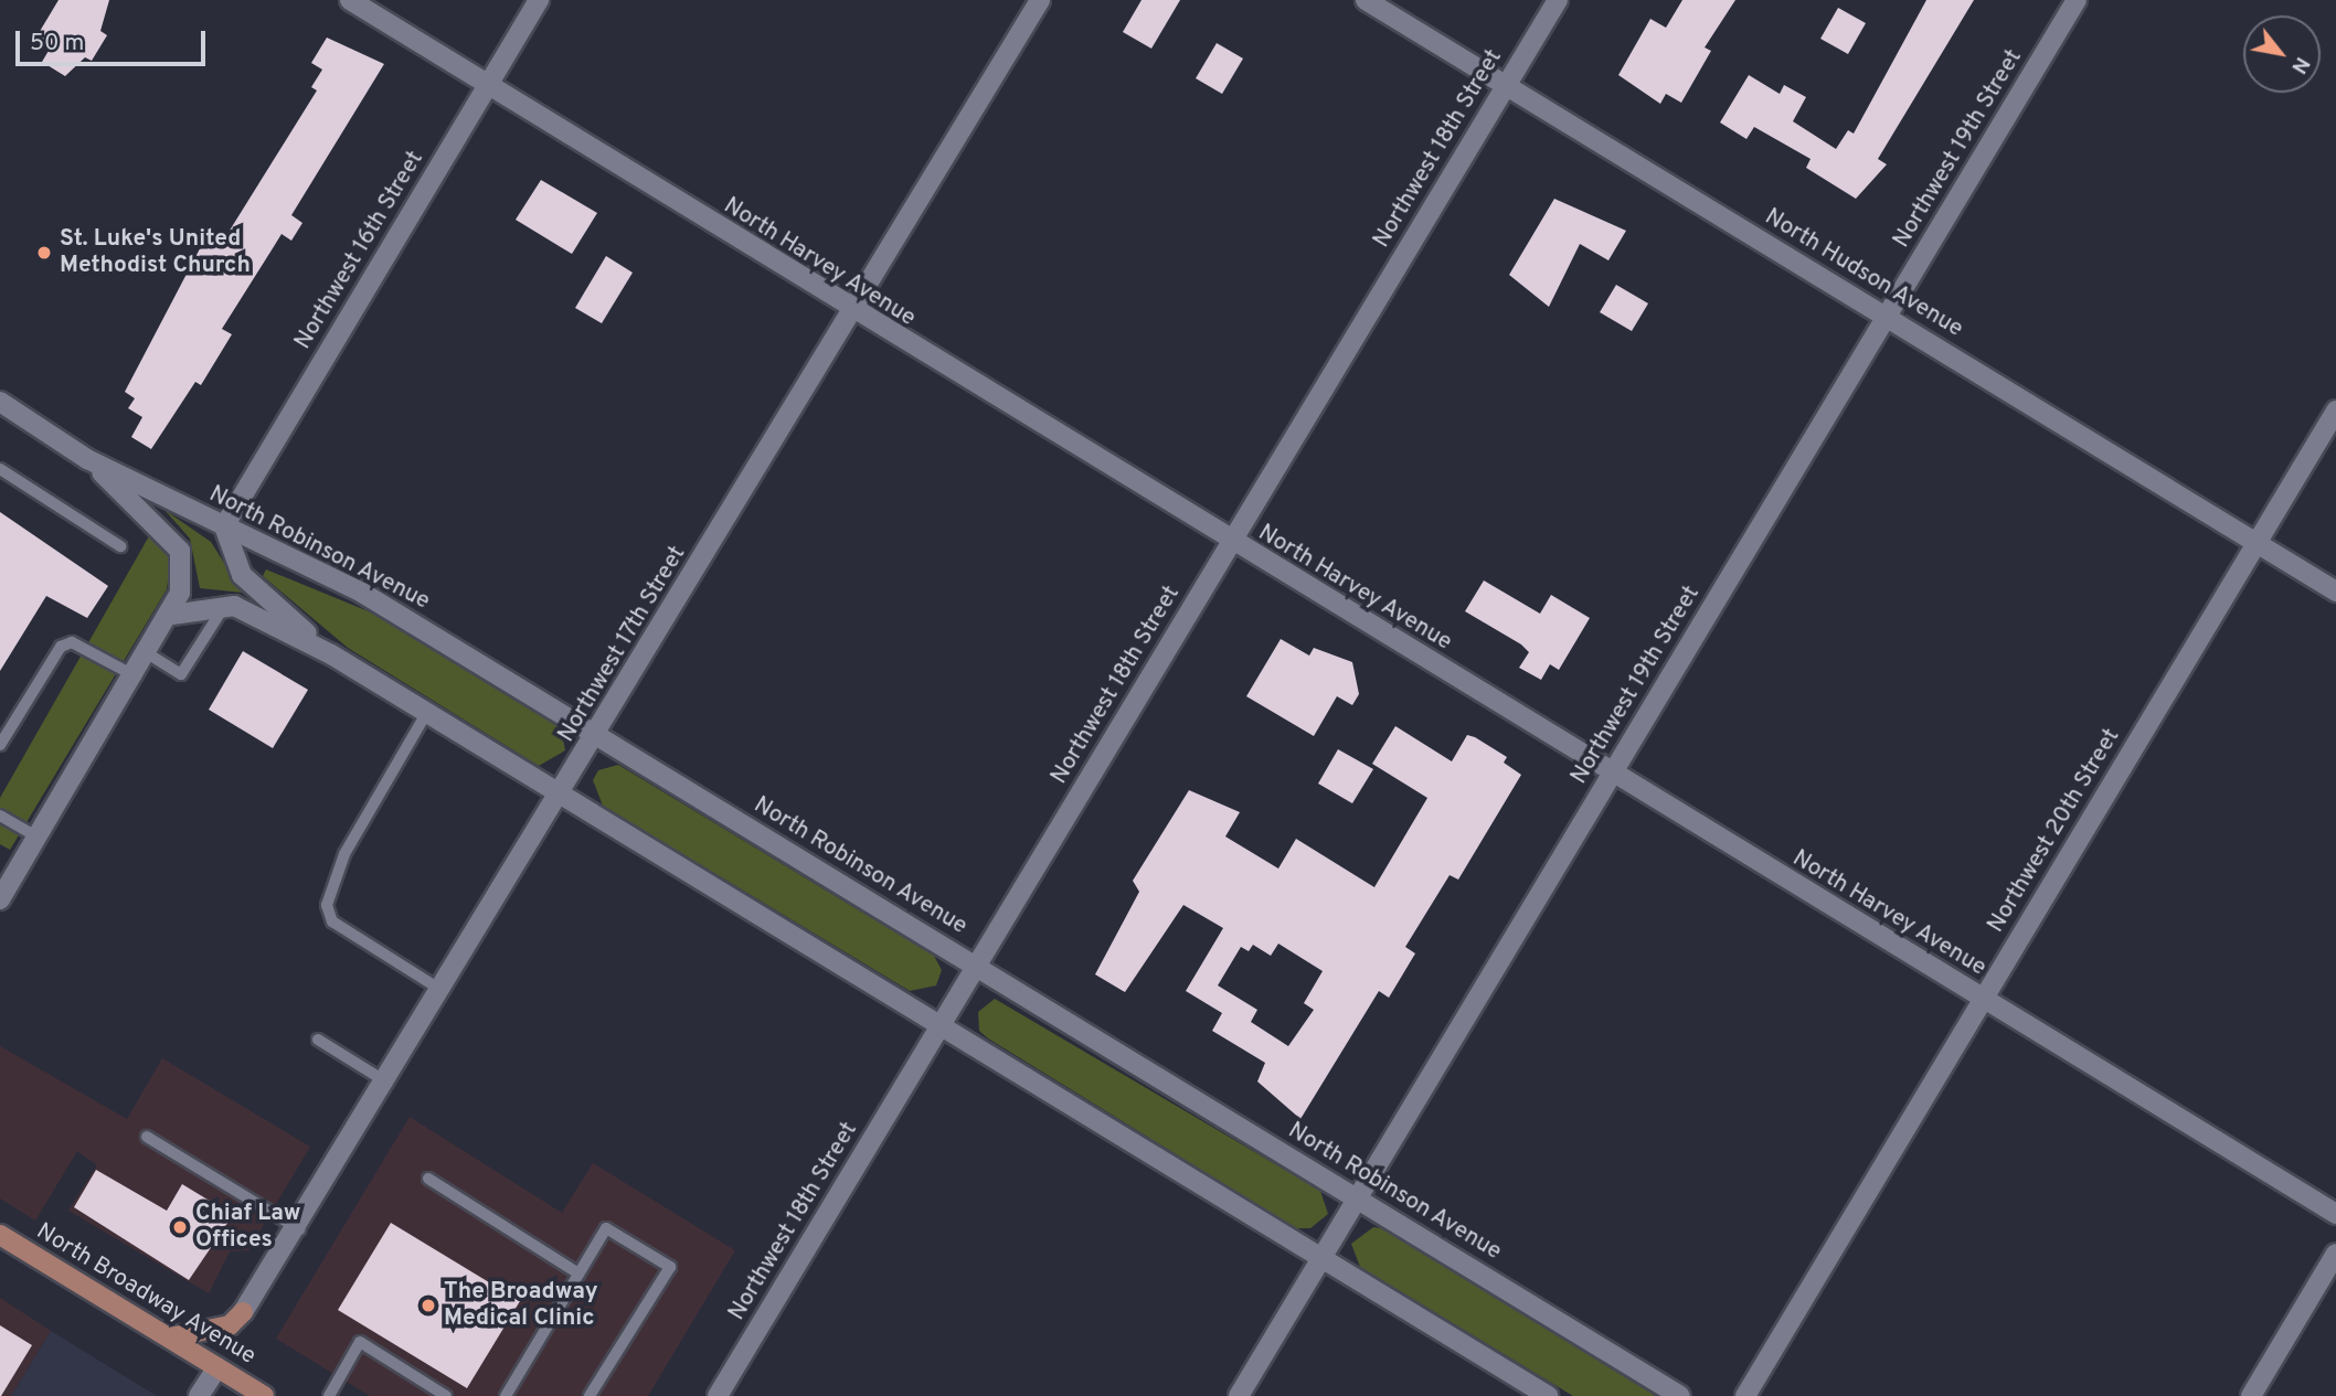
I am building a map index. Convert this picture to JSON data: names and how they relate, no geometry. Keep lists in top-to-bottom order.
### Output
{
  "streets": {
    "main road": ["North Broadway Avenue"],
    "street": [
      "Northwest 18th Street",
      "Northwest 19th Street",
      "Northwest 16th Street",
      "North Harvey Avenue",
      "North Hudson Avenue",
      "North Robinson Avenue",
      "Northwest 17th Street",
      "Northwest 20th Street"
    ]
  },
  "crossings": [
    ["Northwest 18th Street", "North Harvey Avenue"],
    ["Northwest 18th Street", "North Hudson Avenue"],
    ["Northwest 18th Street", "North Robinson Avenue"],
    ["Northwest 19th Street", "North Harvey Avenue"],
    ["Northwest 19th Street", "North Hudson Avenue"],
    ["Northwest 19th Street", "North Robinson Avenue"],
    ["Northwest 16th Street", "North Harvey Avenue"],
    ["Northwest 16th Street", "North Robinson Avenue"],
    ["North Harvey Avenue", "Northwest 17th Street"],
    ["North Harvey Avenue", "Northwest 20th Street"],
    ["North Hudson Avenue", "Northwest 20th Street"],
    ["North Robinson Avenue", "Northwest 17th Street"]
  ],
  "places": ["St. Luke's United Methodist Church", "Chiaf Law Offices", "The Broadway Medical Clinic"],
  "scale_bar": "50 m",
  "north": "bottom right"
}
